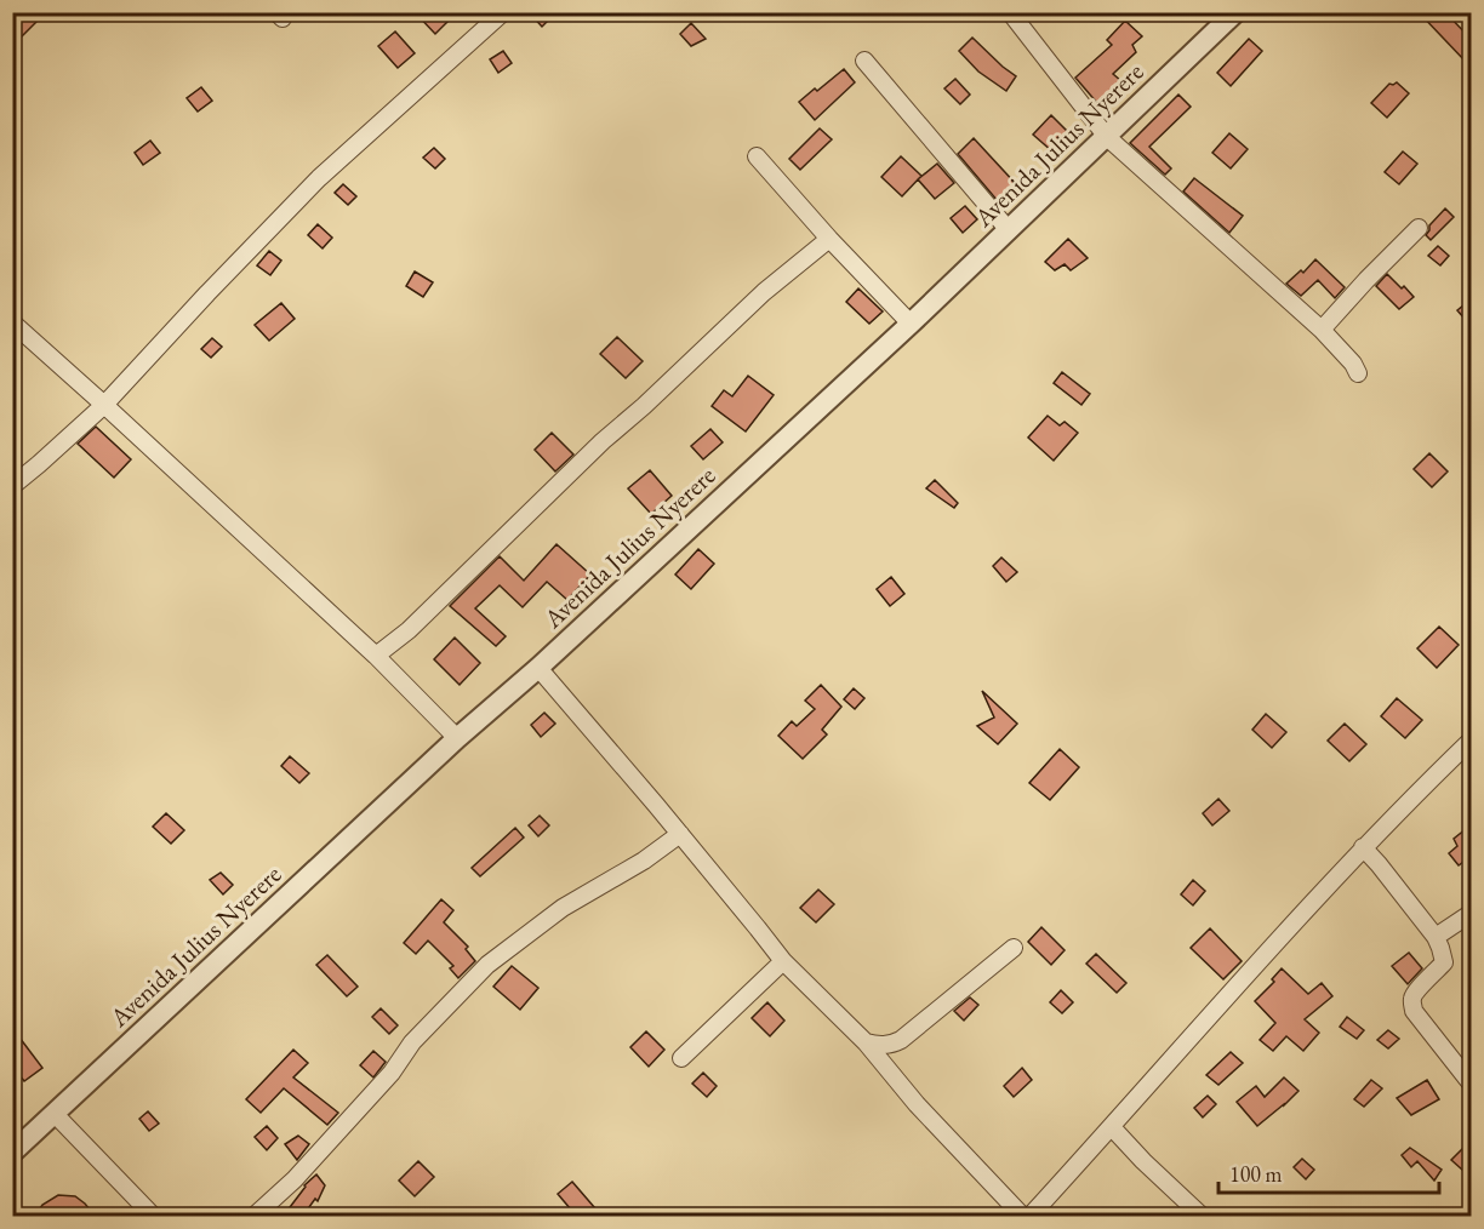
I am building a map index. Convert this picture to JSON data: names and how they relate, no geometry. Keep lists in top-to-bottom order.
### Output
{
  "streets": {
    "street": ["Avenida Julius Nyerere"]
  },
  "scale_bar": "100 m"
}
